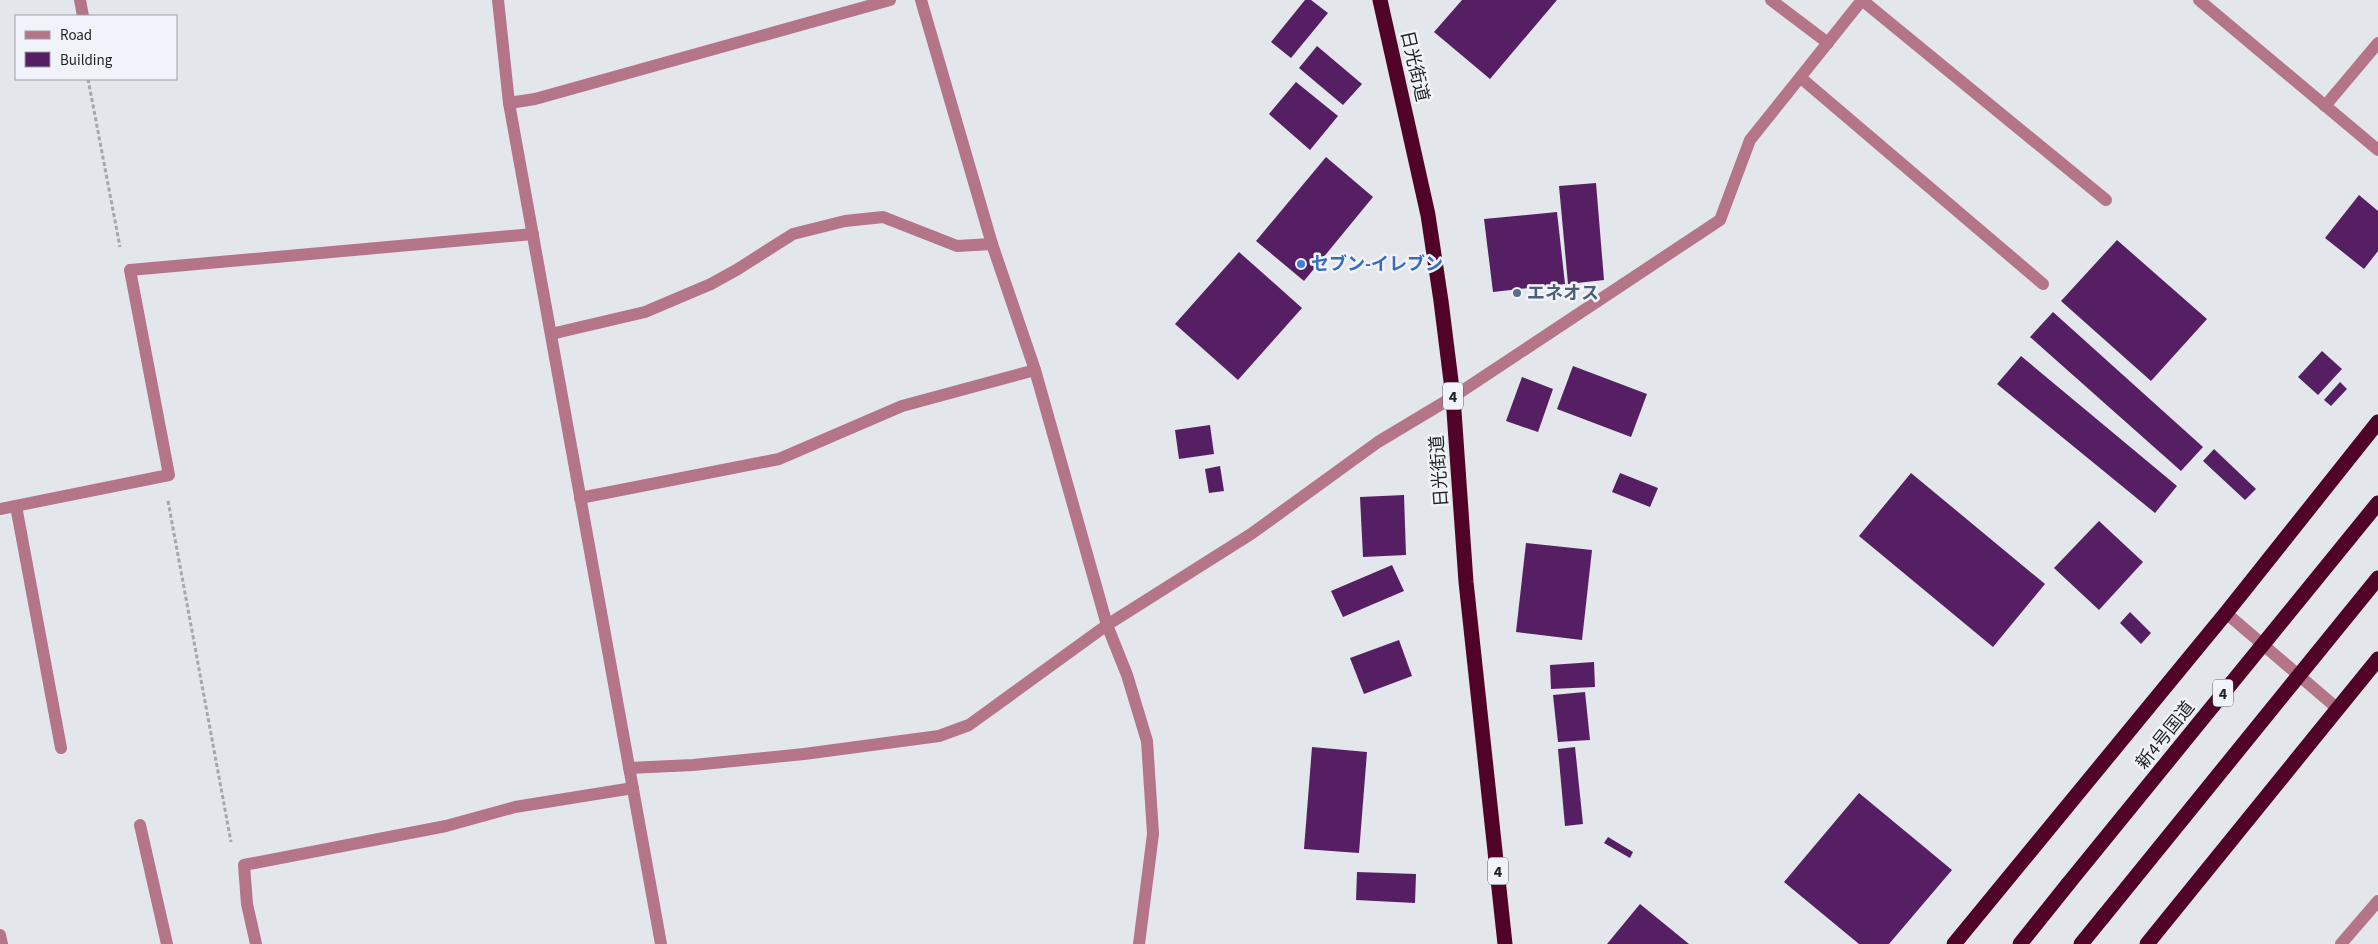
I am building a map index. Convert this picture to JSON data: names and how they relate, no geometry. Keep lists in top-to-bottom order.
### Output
{
  "streets": {
    "highway": ["日光街道", "4", "新4号国道"]
  },
  "places": ["セブン-イレブン", "エネオス"],
  "legend": ["Road", "Building"]
}
